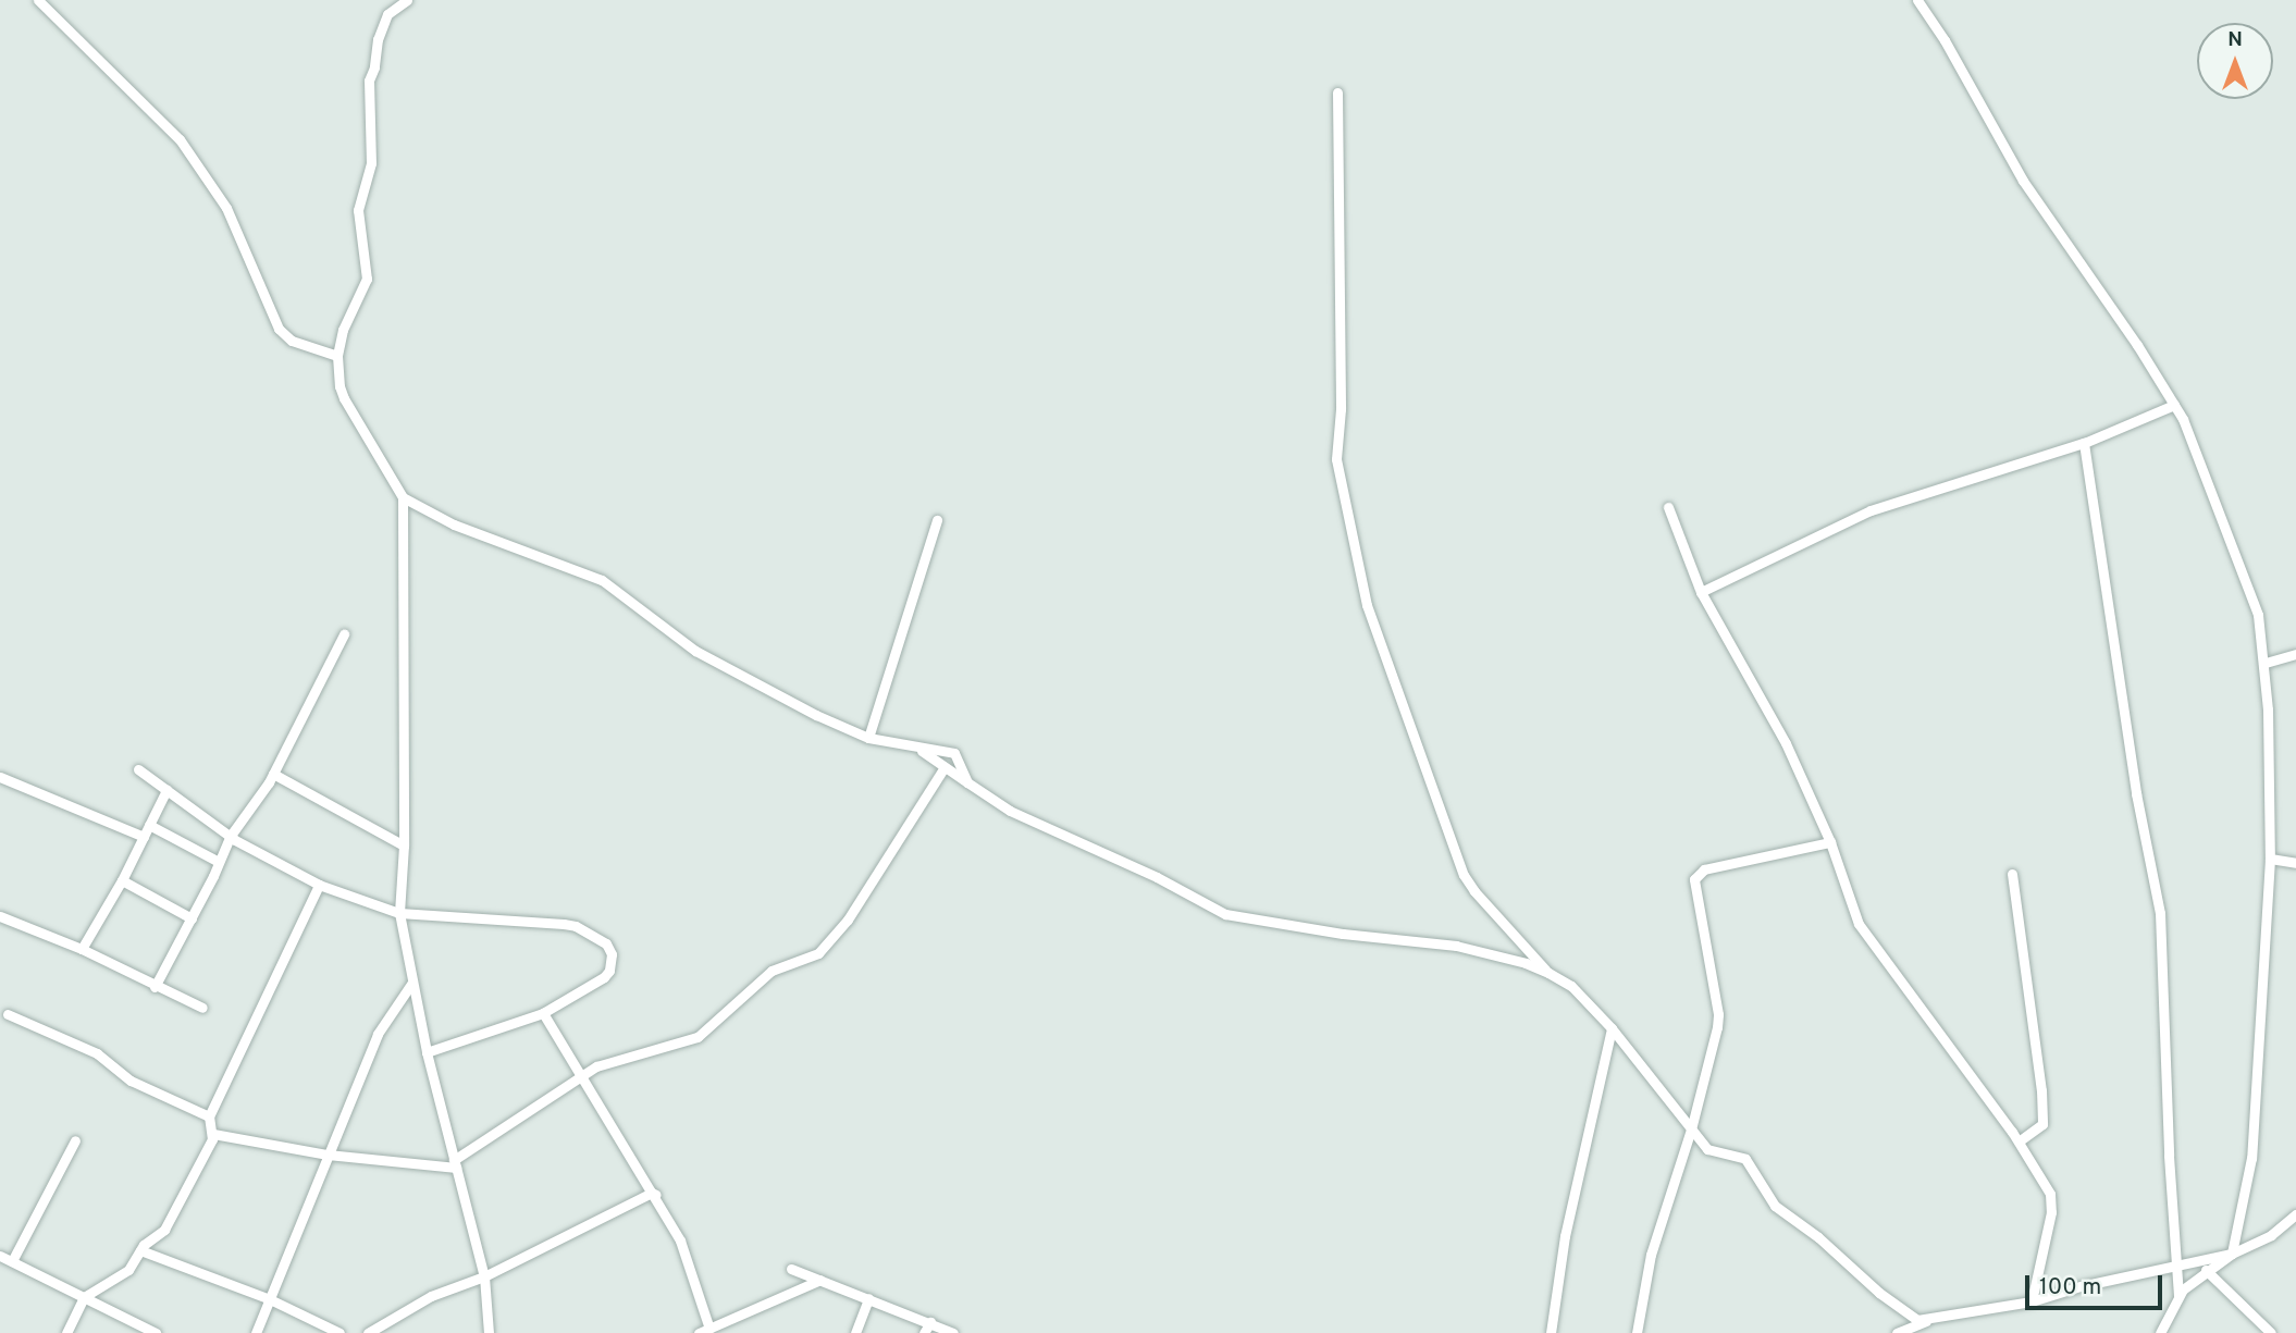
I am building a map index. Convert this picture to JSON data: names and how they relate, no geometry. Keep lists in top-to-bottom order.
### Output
{
  "scale_bar": "100 m",
  "north": "top"
}
